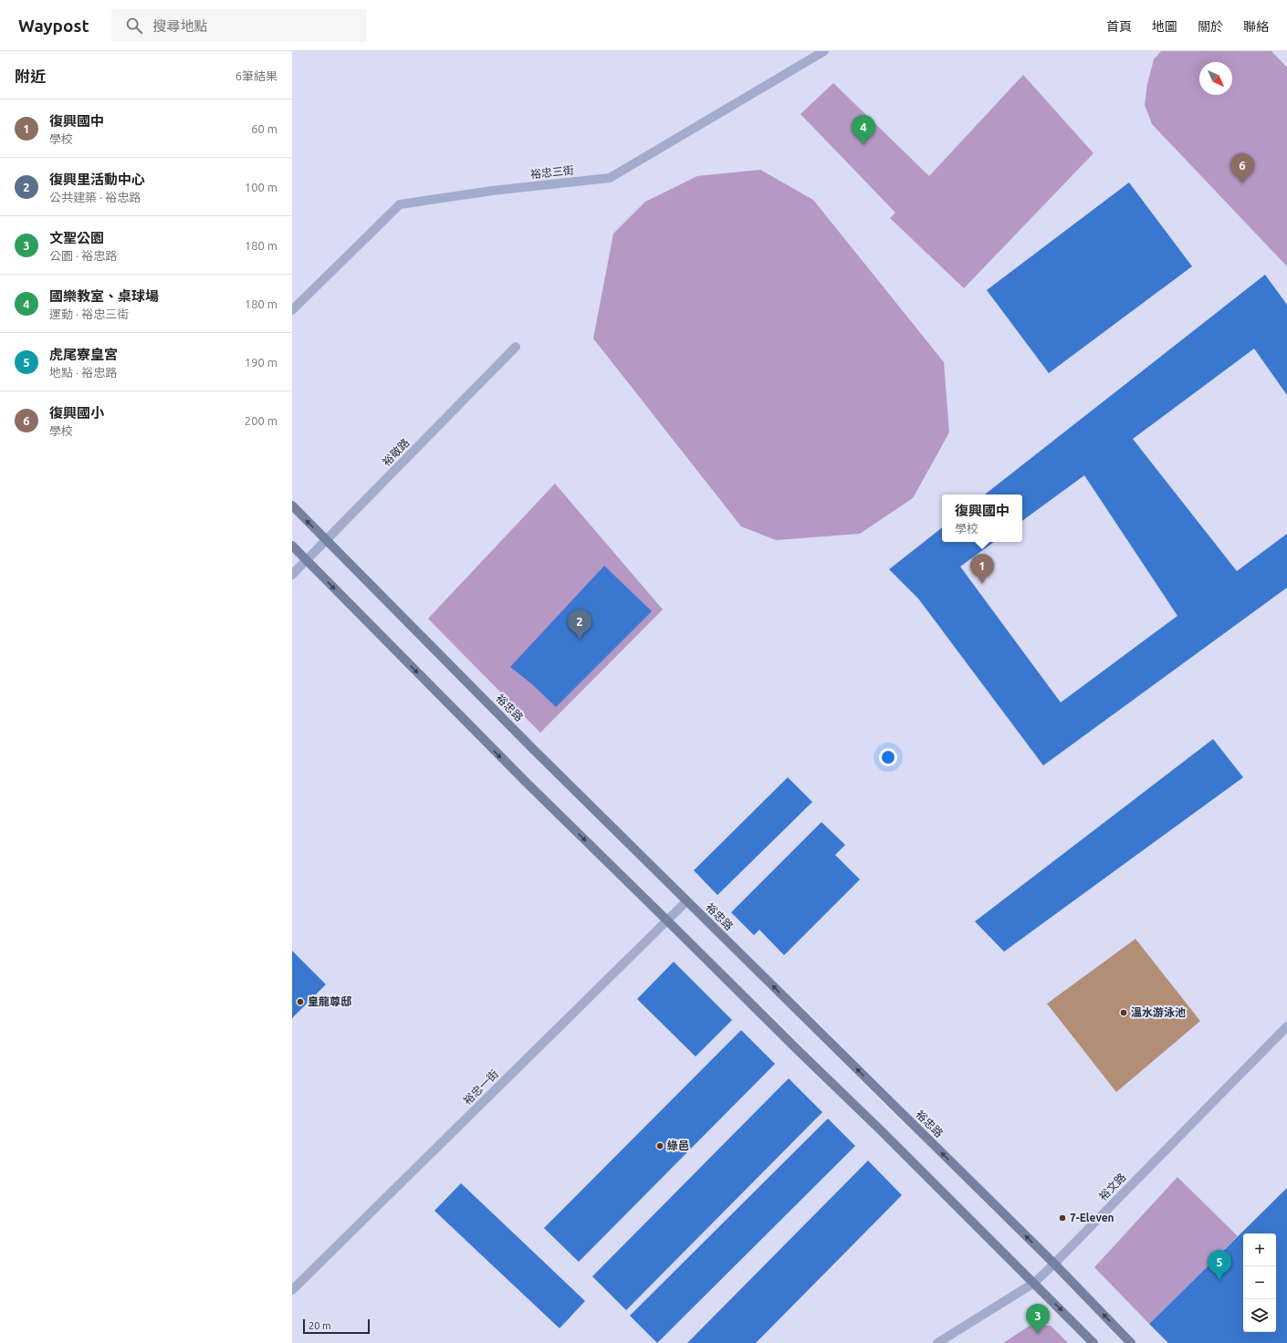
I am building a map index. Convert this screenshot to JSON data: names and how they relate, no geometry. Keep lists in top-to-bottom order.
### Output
{
  "streets": {
    "street": [
      "裕忠三街",
      "裕敬路",
      "裕忠路",
      "裕忠一街",
      "裕文路"
    ]
  },
  "crossings": [
    ["裕敬路", "裕忠路"],
    ["裕忠路", "裕忠一街"],
    ["裕忠路", "裕文路"]
  ],
  "places": [
    "皇龍尊邸",
    "溫水游泳池",
    "綠邑",
    "7-Eleven"
  ],
  "scale_bar": "20 m",
  "north": "bottom right",
  "page": {
    "header": "Waypost",
    "search": "搜尋地點",
    "nav": [
      "首頁",
      "地圖",
      "關於",
      "聯絡"
    ],
    "heading": ["附近", "6筆結果"],
    "list": [
      {
        "mark": "1",
        "name": "復興國中",
        "note": "學校",
        "value": "60 m"
      },
      {
        "mark": "2",
        "name": "復興里活動中心",
        "note": "公共建築 · 裕忠路",
        "value": "100 m"
      },
      {
        "mark": "3",
        "name": "文聖公園",
        "note": "公園 · 裕忠路",
        "value": "180 m"
      },
      {
        "mark": "4",
        "name": "國樂教室、桌球場",
        "note": "運動 · 裕忠三街",
        "value": "180 m"
      },
      {
        "mark": "5",
        "name": "虎尾寮皇宮",
        "note": "地點 · 裕忠路",
        "value": "190 m"
      },
      {
        "mark": "6",
        "name": "復興國小",
        "note": "學校",
        "value": "200 m"
      }
    ],
    "pins": [
      "4",
      "6",
      "1",
      "2",
      "5",
      "3"
    ],
    "popup": ["復興國中", "學校"],
    "map_buttons": ["+", "−"],
    "scale": "20 m"
  }
}
